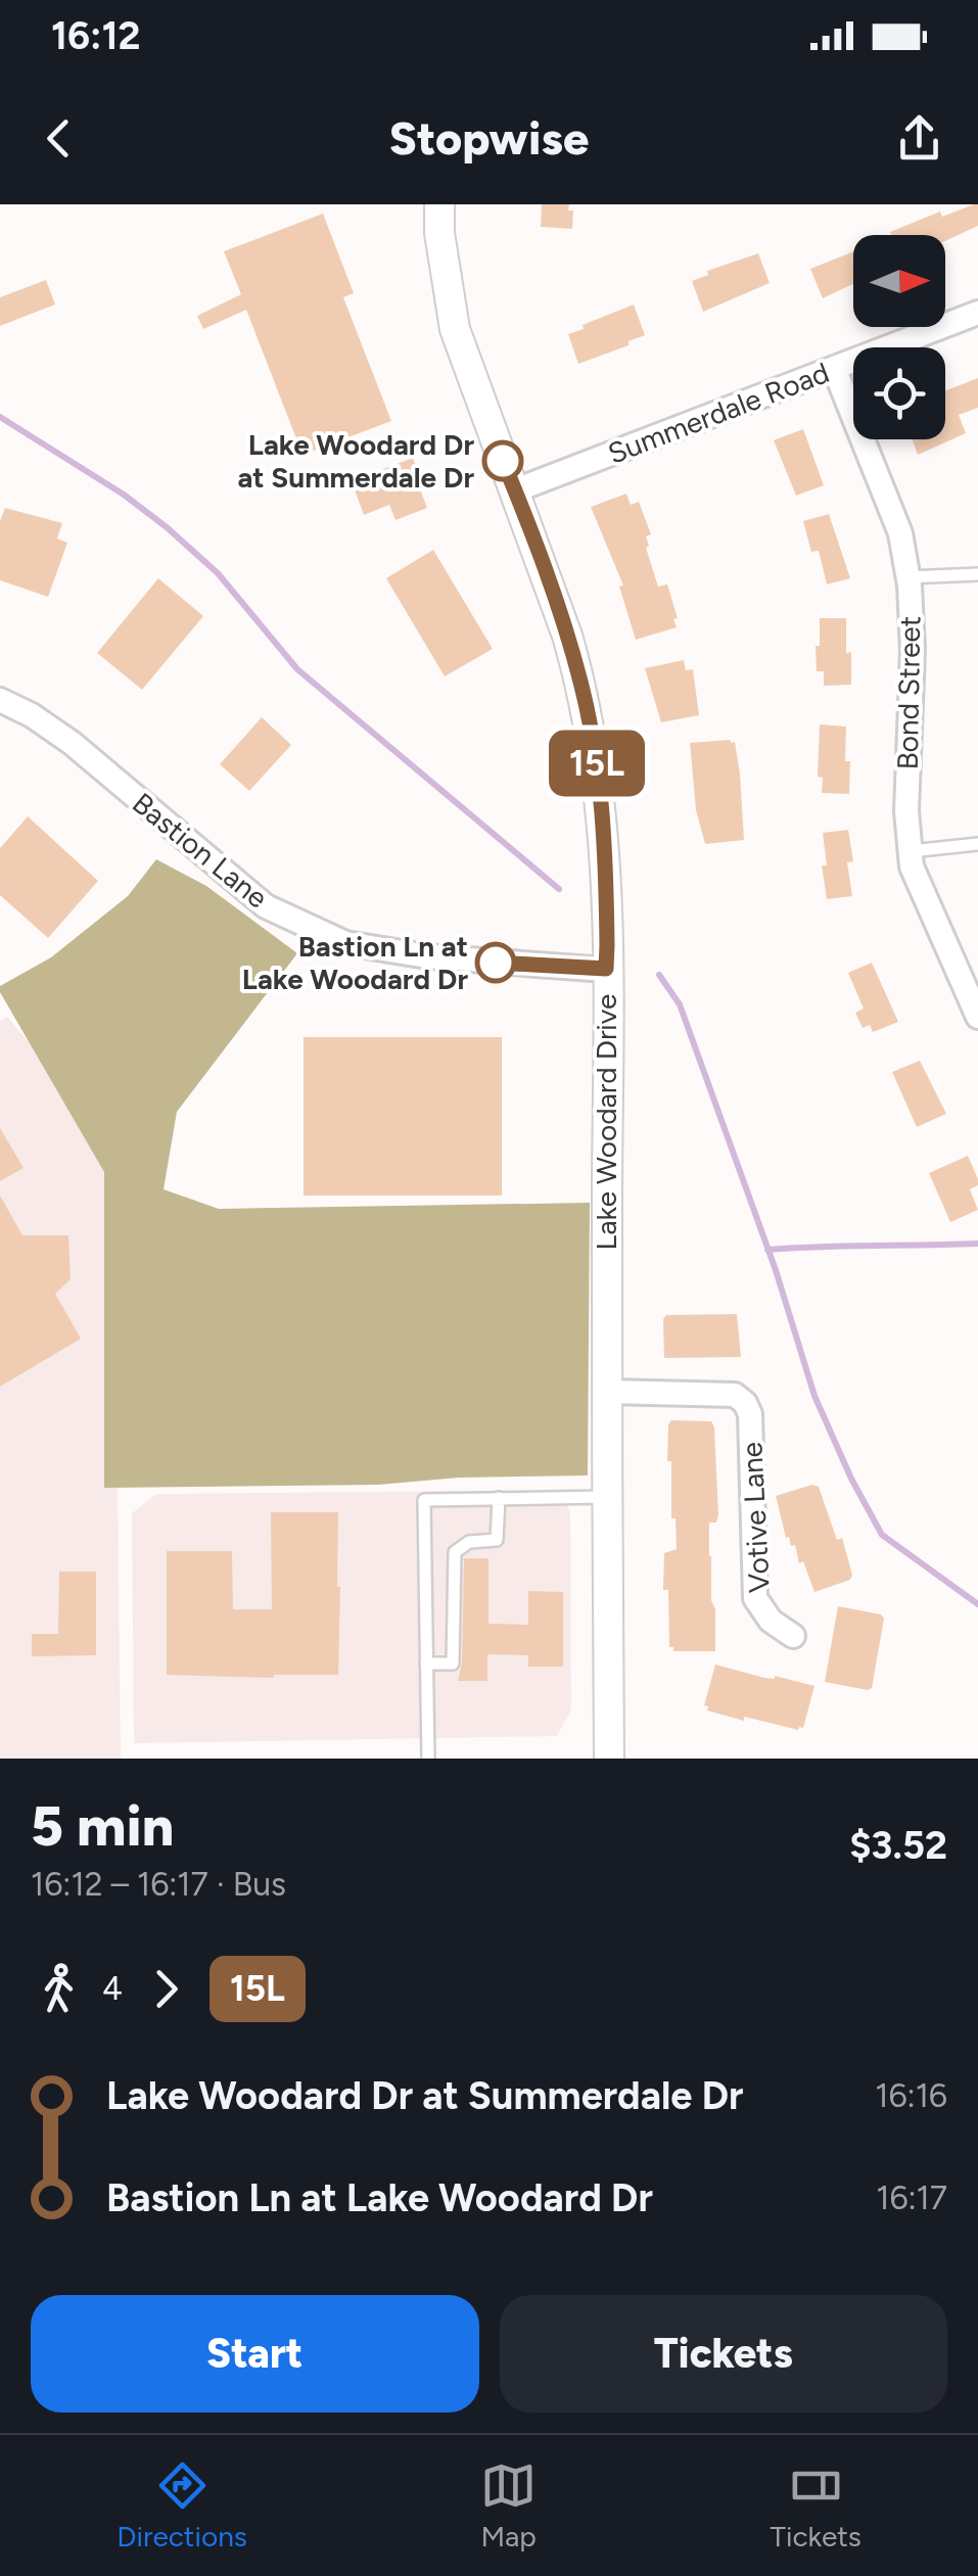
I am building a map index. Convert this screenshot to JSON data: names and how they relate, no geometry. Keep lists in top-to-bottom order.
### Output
{
  "streets": {
    "street": [
      "Summerdale Road",
      "Bond Street",
      "Bastion Lane",
      "Lake Woodard Drive",
      "Votive Lane"
    ]
  },
  "crossings": [
    ["Summerdale Road", "Bond Street"],
    ["Summerdale Road", "Lake Woodard Drive"],
    ["Bastion Lane", "Lake Woodard Drive"],
    ["Lake Woodard Drive", "Votive Lane"]
  ],
  "places": ["Lake Woodard Dr at Summerdale Dr", "Bastion Ln at Lake Woodard Dr"],
  "lines": ["bus line 15L"],
  "north": "right",
  "page": {
    "status": "16:12",
    "header": "Stopwise",
    "on_map": "15L",
    "heading": ["5 min", "16:12 – 16:17 · Bus", "$3.52"],
    "legs": ["4", "15L"],
    "list": [
      {
        "name": "Lake Woodard Dr at Summerdale Dr",
        "value": "16:16"
      },
      {
        "name": "Bastion Ln at Lake Woodard Dr",
        "value": "16:17"
      }
    ],
    "buttons": ["Start", "Tickets"],
    "tabs": ["Directions", "Map", "Tickets"]
  }
}
